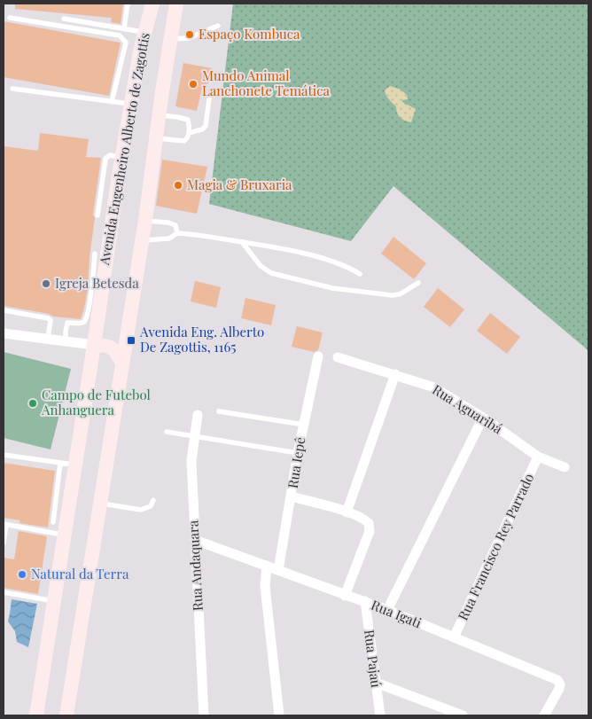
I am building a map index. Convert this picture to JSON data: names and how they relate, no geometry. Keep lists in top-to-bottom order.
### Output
{
  "streets": {
    "main road": ["Avenida Engenheiro Alberto de Zagottis"],
    "street": [
      "Rua Aguaribá",
      "Rua Iepê",
      "Rua Francisco Rey Parrado",
      "Rua Andaquara",
      "Rua Igati",
      "Rua Pajaú"
    ]
  },
  "crossings": [
    ["Rua Aguaribá", "Rua Francisco Rey Parrado"],
    ["Rua Iepê", "Rua Igati"],
    ["Rua Francisco Rey Parrado", "Rua Igati"],
    ["Rua Andaquara", "Rua Igati"],
    ["Rua Igati", "Rua Pajaú"]
  ],
  "places": {
    "other": [
      "Espaço Kombuca",
      "Mundo Animal Lanchonete Temática",
      "Magia & Bruxaria",
      "Igreja Betesda",
      "Campo de Futebol Anhanguera",
      "Natural da Terra"
    ],
    "transit": ["Avenida Eng. Alberto De Zagottis, 1165"]
  }
}
